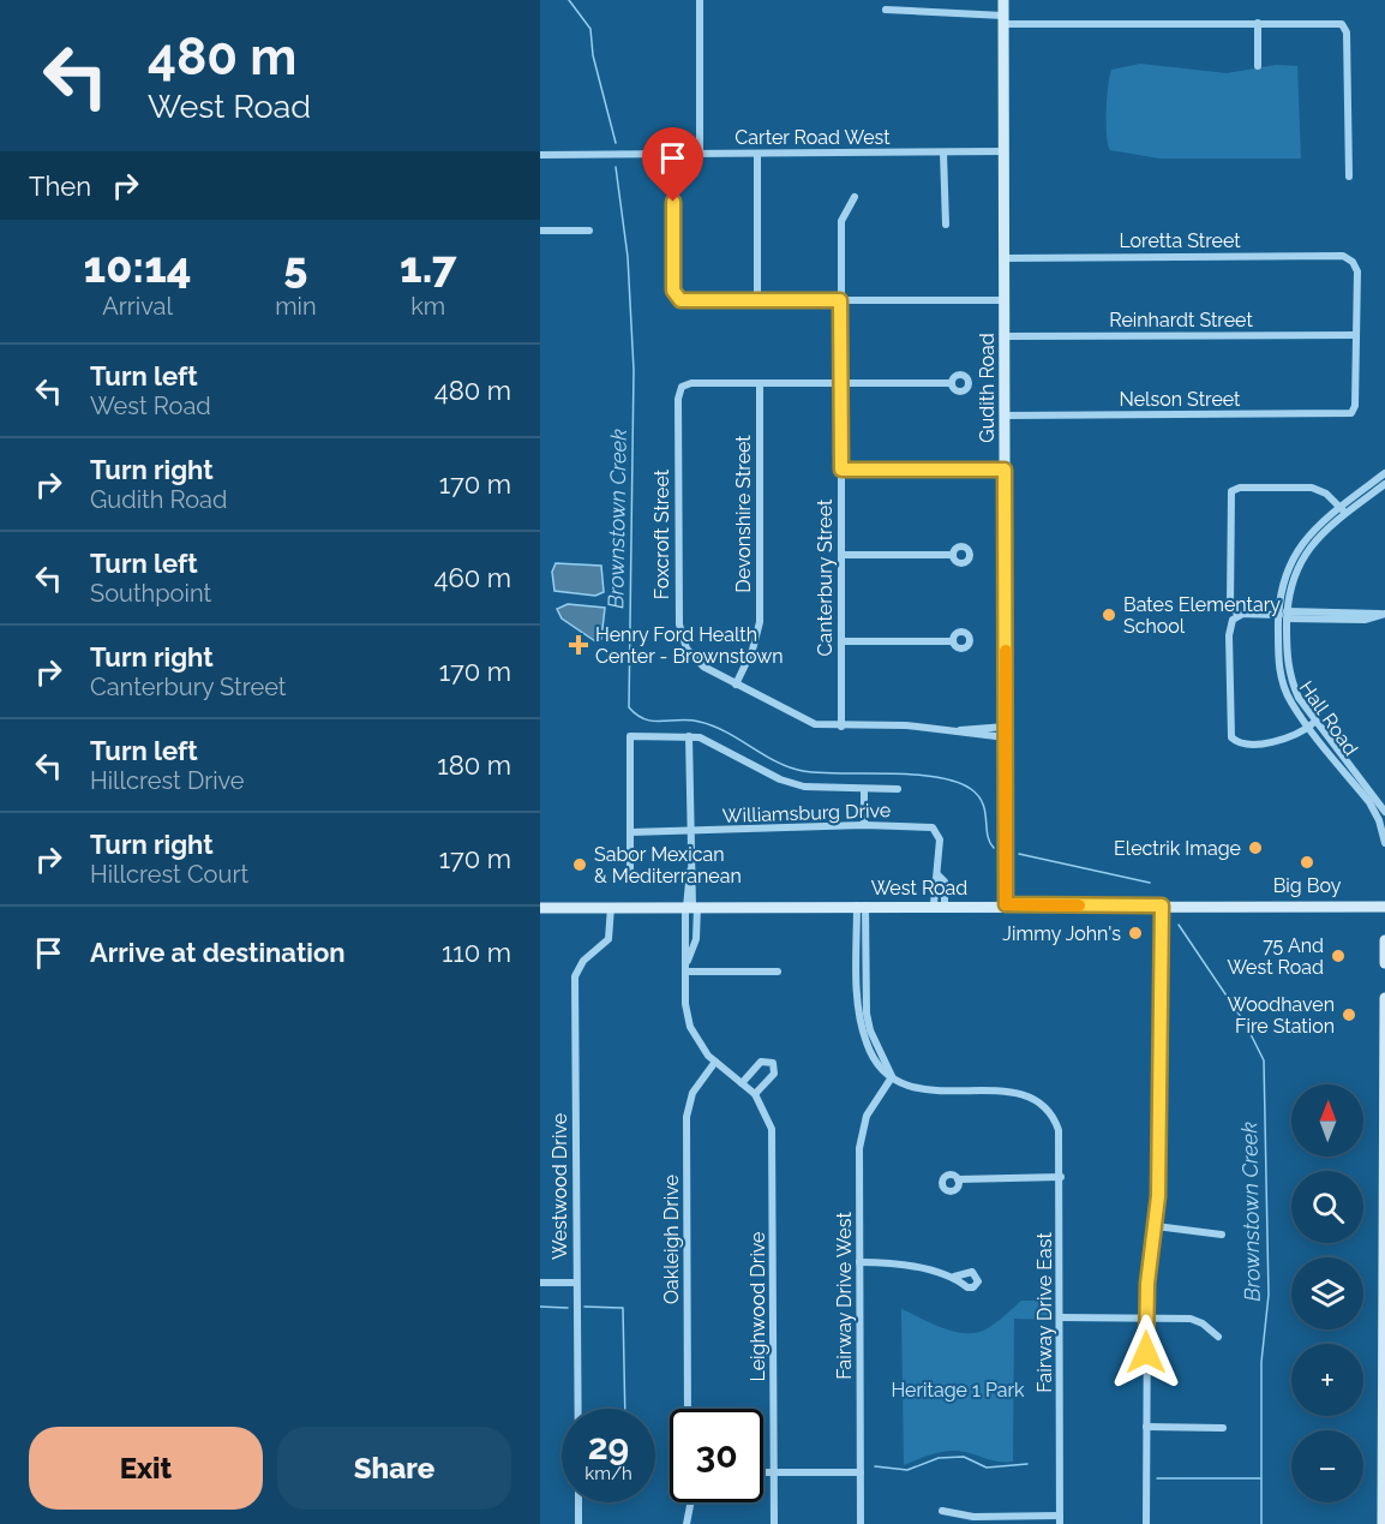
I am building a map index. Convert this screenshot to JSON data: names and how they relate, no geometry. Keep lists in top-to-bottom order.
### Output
{
  "streets": {
    "street": [
      "Carter Road West",
      "Loretta Street",
      "Reinhardt Street",
      "Gudith Road",
      "Nelson Street",
      "Devonshire Street",
      "Foxcroft Street",
      "Canterbury Street",
      "Hall Road",
      "Williamsburg Drive",
      "West Road",
      "Westwood Drive",
      "Oakleigh Drive",
      "Fairway Drive West",
      "Leighwood Drive",
      "Fairway Drive East"
    ]
  },
  "crossings": [
    ["Carter Road West", "Gudith Road"],
    ["Loretta Street", "Reinhardt Street"],
    ["Loretta Street", "Gudith Road"],
    ["Loretta Street", "Nelson Street"],
    ["Reinhardt Street", "Gudith Road"],
    ["Reinhardt Street", "Nelson Street"],
    ["Gudith Road", "Nelson Street"],
    ["Gudith Road", "Foxcroft Street"],
    ["Gudith Road", "West Road"],
    ["Devonshire Street", "Foxcroft Street"],
    ["Foxcroft Street", "Canterbury Street"],
    ["Williamsburg Drive", "West Road"],
    ["West Road", "Westwood Drive"],
    ["West Road", "Leighwood Drive"],
    ["Oakleigh Drive", "Leighwood Drive"],
    ["Fairway Drive West", "Fairway Drive East"]
  ],
  "water": ["Brownstown Creek"],
  "parks": ["Heritage 1 Park"],
  "places": {
    "other": [
      "Bates Elementary School",
      "Electrik Image",
      "Big Boy",
      "Sabor Mexican & Mediterranean",
      "Jimmy John's",
      "75 And West Road",
      "Woodhaven Fire Station"
    ],
    "health": ["Henry Ford Health Center - Brownstown"]
  },
  "north": "top",
  "page": {
    "turn": ["480 m", "West Road"],
    "then": "Then",
    "eta": [
      "10:14",
      "Arrival",
      "5",
      "min",
      "1.7",
      "km"
    ],
    "list": [
      {
        "name": "Turn left",
        "note": "West Road",
        "value": "480 m"
      },
      {
        "name": "Turn right",
        "note": "Gudith Road",
        "value": "170 m"
      },
      {
        "name": "Turn left",
        "note": "Southpoint",
        "value": "460 m"
      },
      {
        "name": "Turn right",
        "note": "Canterbury Street",
        "value": "170 m"
      },
      {
        "name": "Turn left",
        "note": "Hillcrest Drive",
        "value": "180 m"
      },
      {
        "name": "Turn right",
        "note": "Hillcrest Court",
        "value": "170 m"
      },
      {
        "name": "Arrive at destination",
        "value": "110 m"
      }
    ],
    "map_buttons": ["+", "−"],
    "speed": "29 km/h",
    "limit": "30",
    "buttons": ["Exit", "Share"]
  }
}
